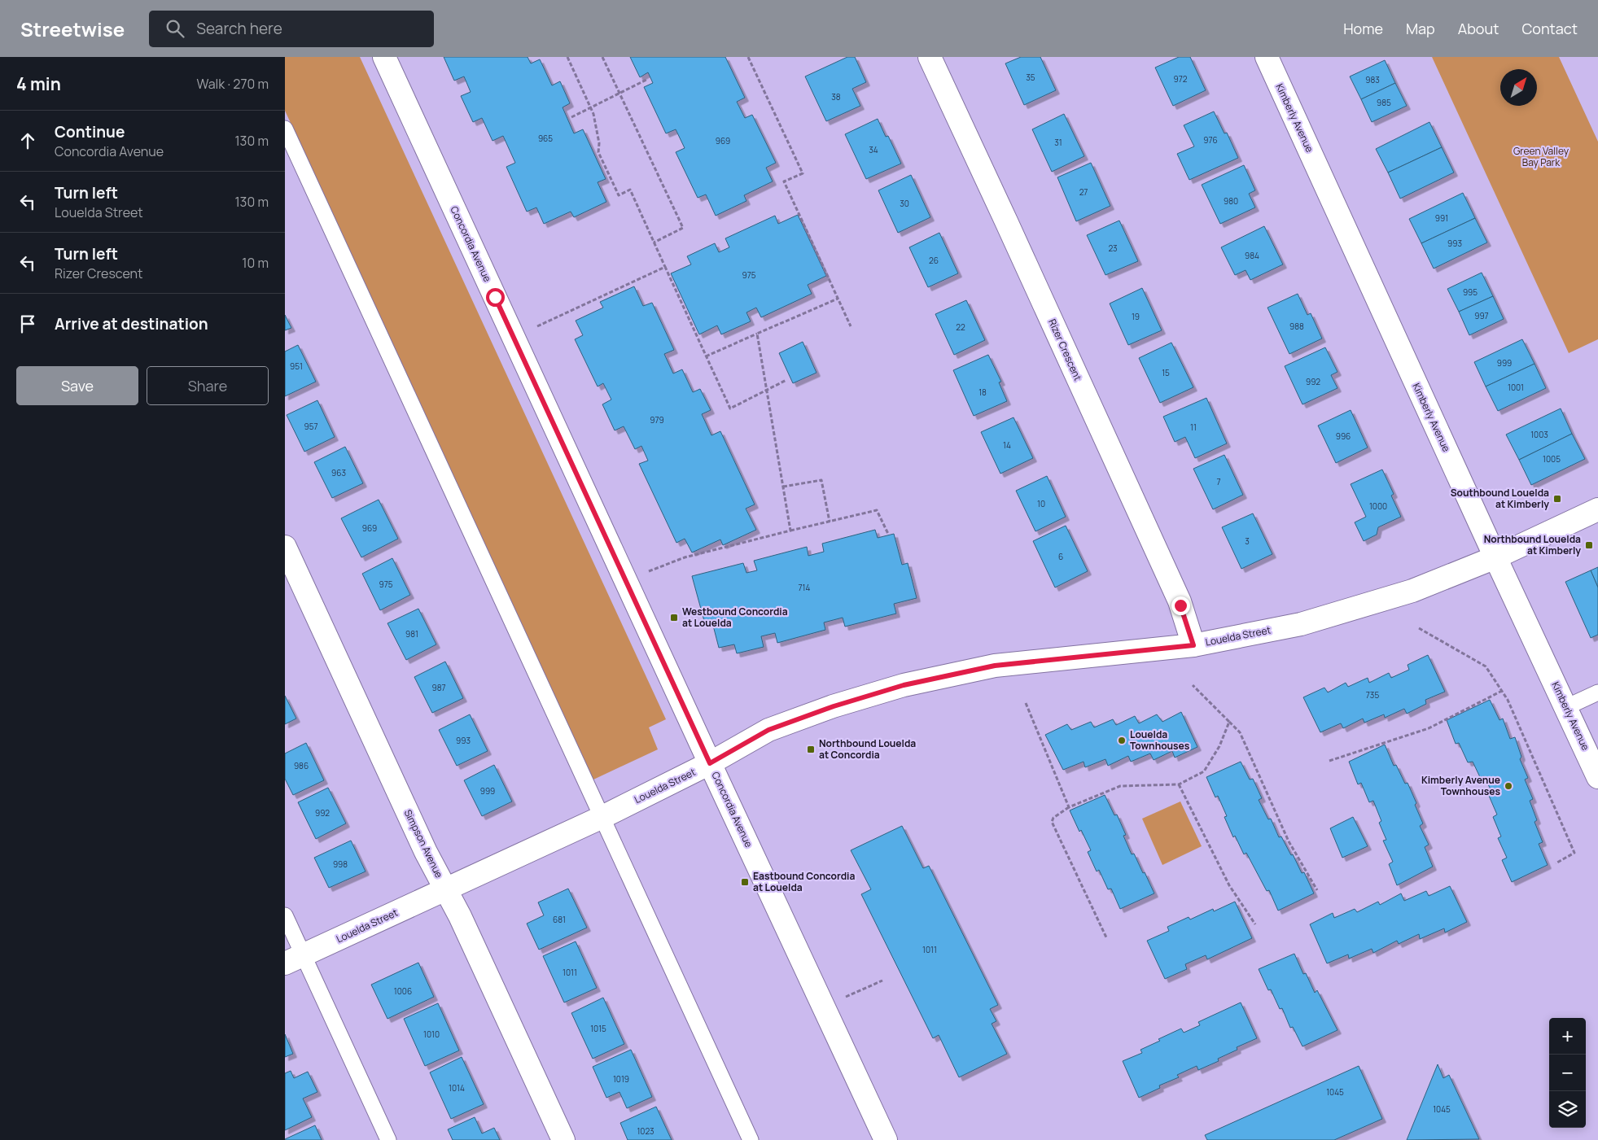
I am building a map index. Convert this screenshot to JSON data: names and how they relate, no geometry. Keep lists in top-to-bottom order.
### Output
{
  "streets": {
    "street": [
      "Kimberly Avenue",
      "Concordia Avenue",
      "Rizer Crescent",
      "Louelda Street",
      "Simpson Avenue"
    ]
  },
  "crossings": [
    ["Kimberly Avenue", "Louelda Street"],
    ["Concordia Avenue", "Louelda Street"],
    ["Rizer Crescent", "Louelda Street"],
    ["Louelda Street", "Simpson Avenue"]
  ],
  "parks": ["Green Valley Bay Park"],
  "places": {
    "transit": [
      "Southbound Louelda at Kimberly",
      "Northbound Louelda at Kimberly",
      "Westbound Concordia at Louelda",
      "Northbound Louelda at Concordia",
      "Eastbound Concordia at Louelda"
    ],
    "other": ["Louelda Townhouses", "Kimberly Avenue Townhouses"]
  },
  "house_numbers": [
    "35",
    "972",
    "983",
    "38",
    "985",
    "965",
    "976",
    "969",
    "31",
    "34",
    "27",
    "980",
    "30",
    "991",
    "993",
    "23",
    "984",
    "26",
    "975",
    "995",
    "997",
    "19",
    "988",
    "22",
    "999",
    "951",
    "15",
    "992",
    "1001",
    "18",
    "979",
    "957",
    "11",
    "1003",
    "996",
    "14",
    "1005",
    "963",
    "7",
    "10",
    "1000",
    "969",
    "3",
    "6",
    "975",
    "714",
    "981",
    "987",
    "735",
    "993",
    "986",
    "999",
    "992",
    "998",
    "681",
    "1011",
    "1011",
    "1006",
    "1015",
    "1010",
    "1019",
    "1014",
    "1045",
    "1045",
    "1023"
  ],
  "north": "top right",
  "page": {
    "header": "Streetwise",
    "search": "Search here",
    "nav": [
      "Home",
      "Map",
      "About",
      "Contact"
    ],
    "heading": ["4 min", "Walk · 270 m"],
    "list": [
      ["Continue", "Concordia Avenue", "130 m"],
      ["Turn left", "Louelda Street", "130 m"],
      ["Turn left", "Rizer Crescent", "10 m"],
      "Arrive at destination"
    ],
    "buttons": ["Save", "Share"],
    "map_buttons": ["+", "−"]
  }
}
